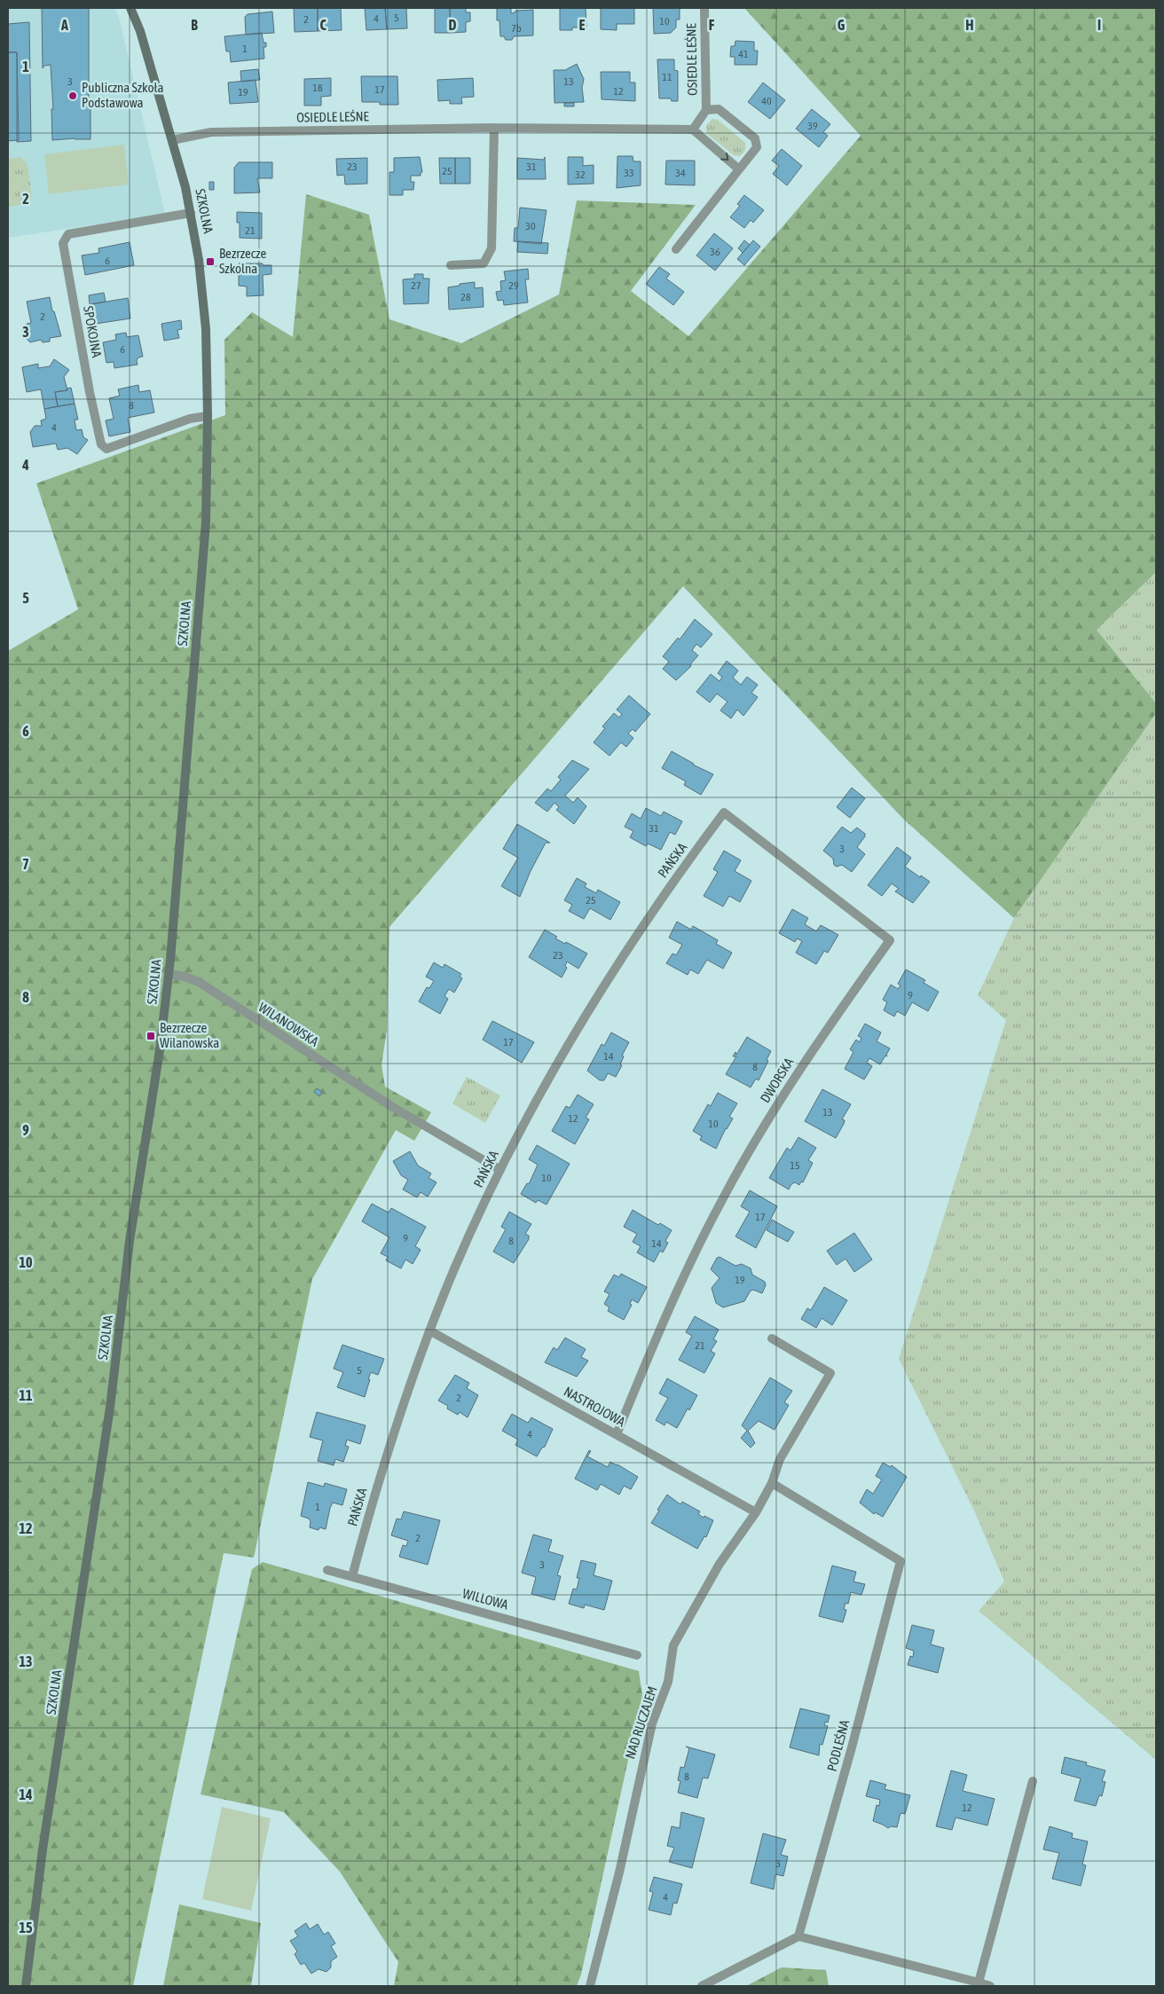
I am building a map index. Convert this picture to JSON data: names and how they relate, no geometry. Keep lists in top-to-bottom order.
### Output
{
  "streets": {
    "street": [
      "OSIEDLE LEŚNE",
      "SZKOLNA",
      "SPOKOJNA",
      "PAŃSKA",
      "WILANOWSKA",
      "DWORSKA",
      "NASTROJOWA",
      "WILLOWA",
      "NAD RUCZAJEM",
      "PODLEŚNA"
    ]
  },
  "crossings": [
    ["OSIEDLE LEŚNE", "SZKOLNA"],
    ["SZKOLNA", "SPOKOJNA"],
    ["SZKOLNA", "WILANOWSKA"],
    ["PAŃSKA", "WILANOWSKA"],
    ["PAŃSKA", "DWORSKA"],
    ["PAŃSKA", "NASTROJOWA"],
    ["PAŃSKA", "WILLOWA"],
    ["DWORSKA", "NASTROJOWA"],
    ["NASTROJOWA", "NAD RUCZAJEM"],
    ["NAD RUCZAJEM", "PODLEŚNA"]
  ],
  "places": {
    "other": ["Publiczna Szkoła Podstawowa"],
    "transit": ["Bezrzecze Szkolna", "Bezrzecze Wilanowska"]
  },
  "house_numbers": [
    "5",
    "4",
    "2",
    "10",
    "7b",
    "1",
    "41",
    "11",
    "3",
    "13",
    "18",
    "17",
    "12",
    "19",
    "40",
    "39",
    "23",
    "31",
    "25",
    "33",
    "34",
    "32",
    "30",
    "21",
    "36",
    "6",
    "27",
    "29",
    "28",
    "2",
    "6",
    "8",
    "4",
    "31",
    "3",
    "25",
    "23",
    "9",
    "17",
    "14",
    "8",
    "13",
    "12",
    "10",
    "15",
    "10",
    "17",
    "9",
    "8",
    "14",
    "19",
    "21",
    "5",
    "2",
    "4",
    "1",
    "2",
    "3",
    "8",
    "12",
    "3",
    "4"
  ],
  "grid": {
    "columns": [
      "A",
      "B",
      "C",
      "D",
      "E",
      "F",
      "G",
      "H",
      "I"
    ],
    "rows": [
      "1",
      "2",
      "3",
      "4",
      "5",
      "6",
      "7",
      "8",
      "9",
      "10",
      "11",
      "12",
      "13",
      "14",
      "15"
    ]
  }
}
